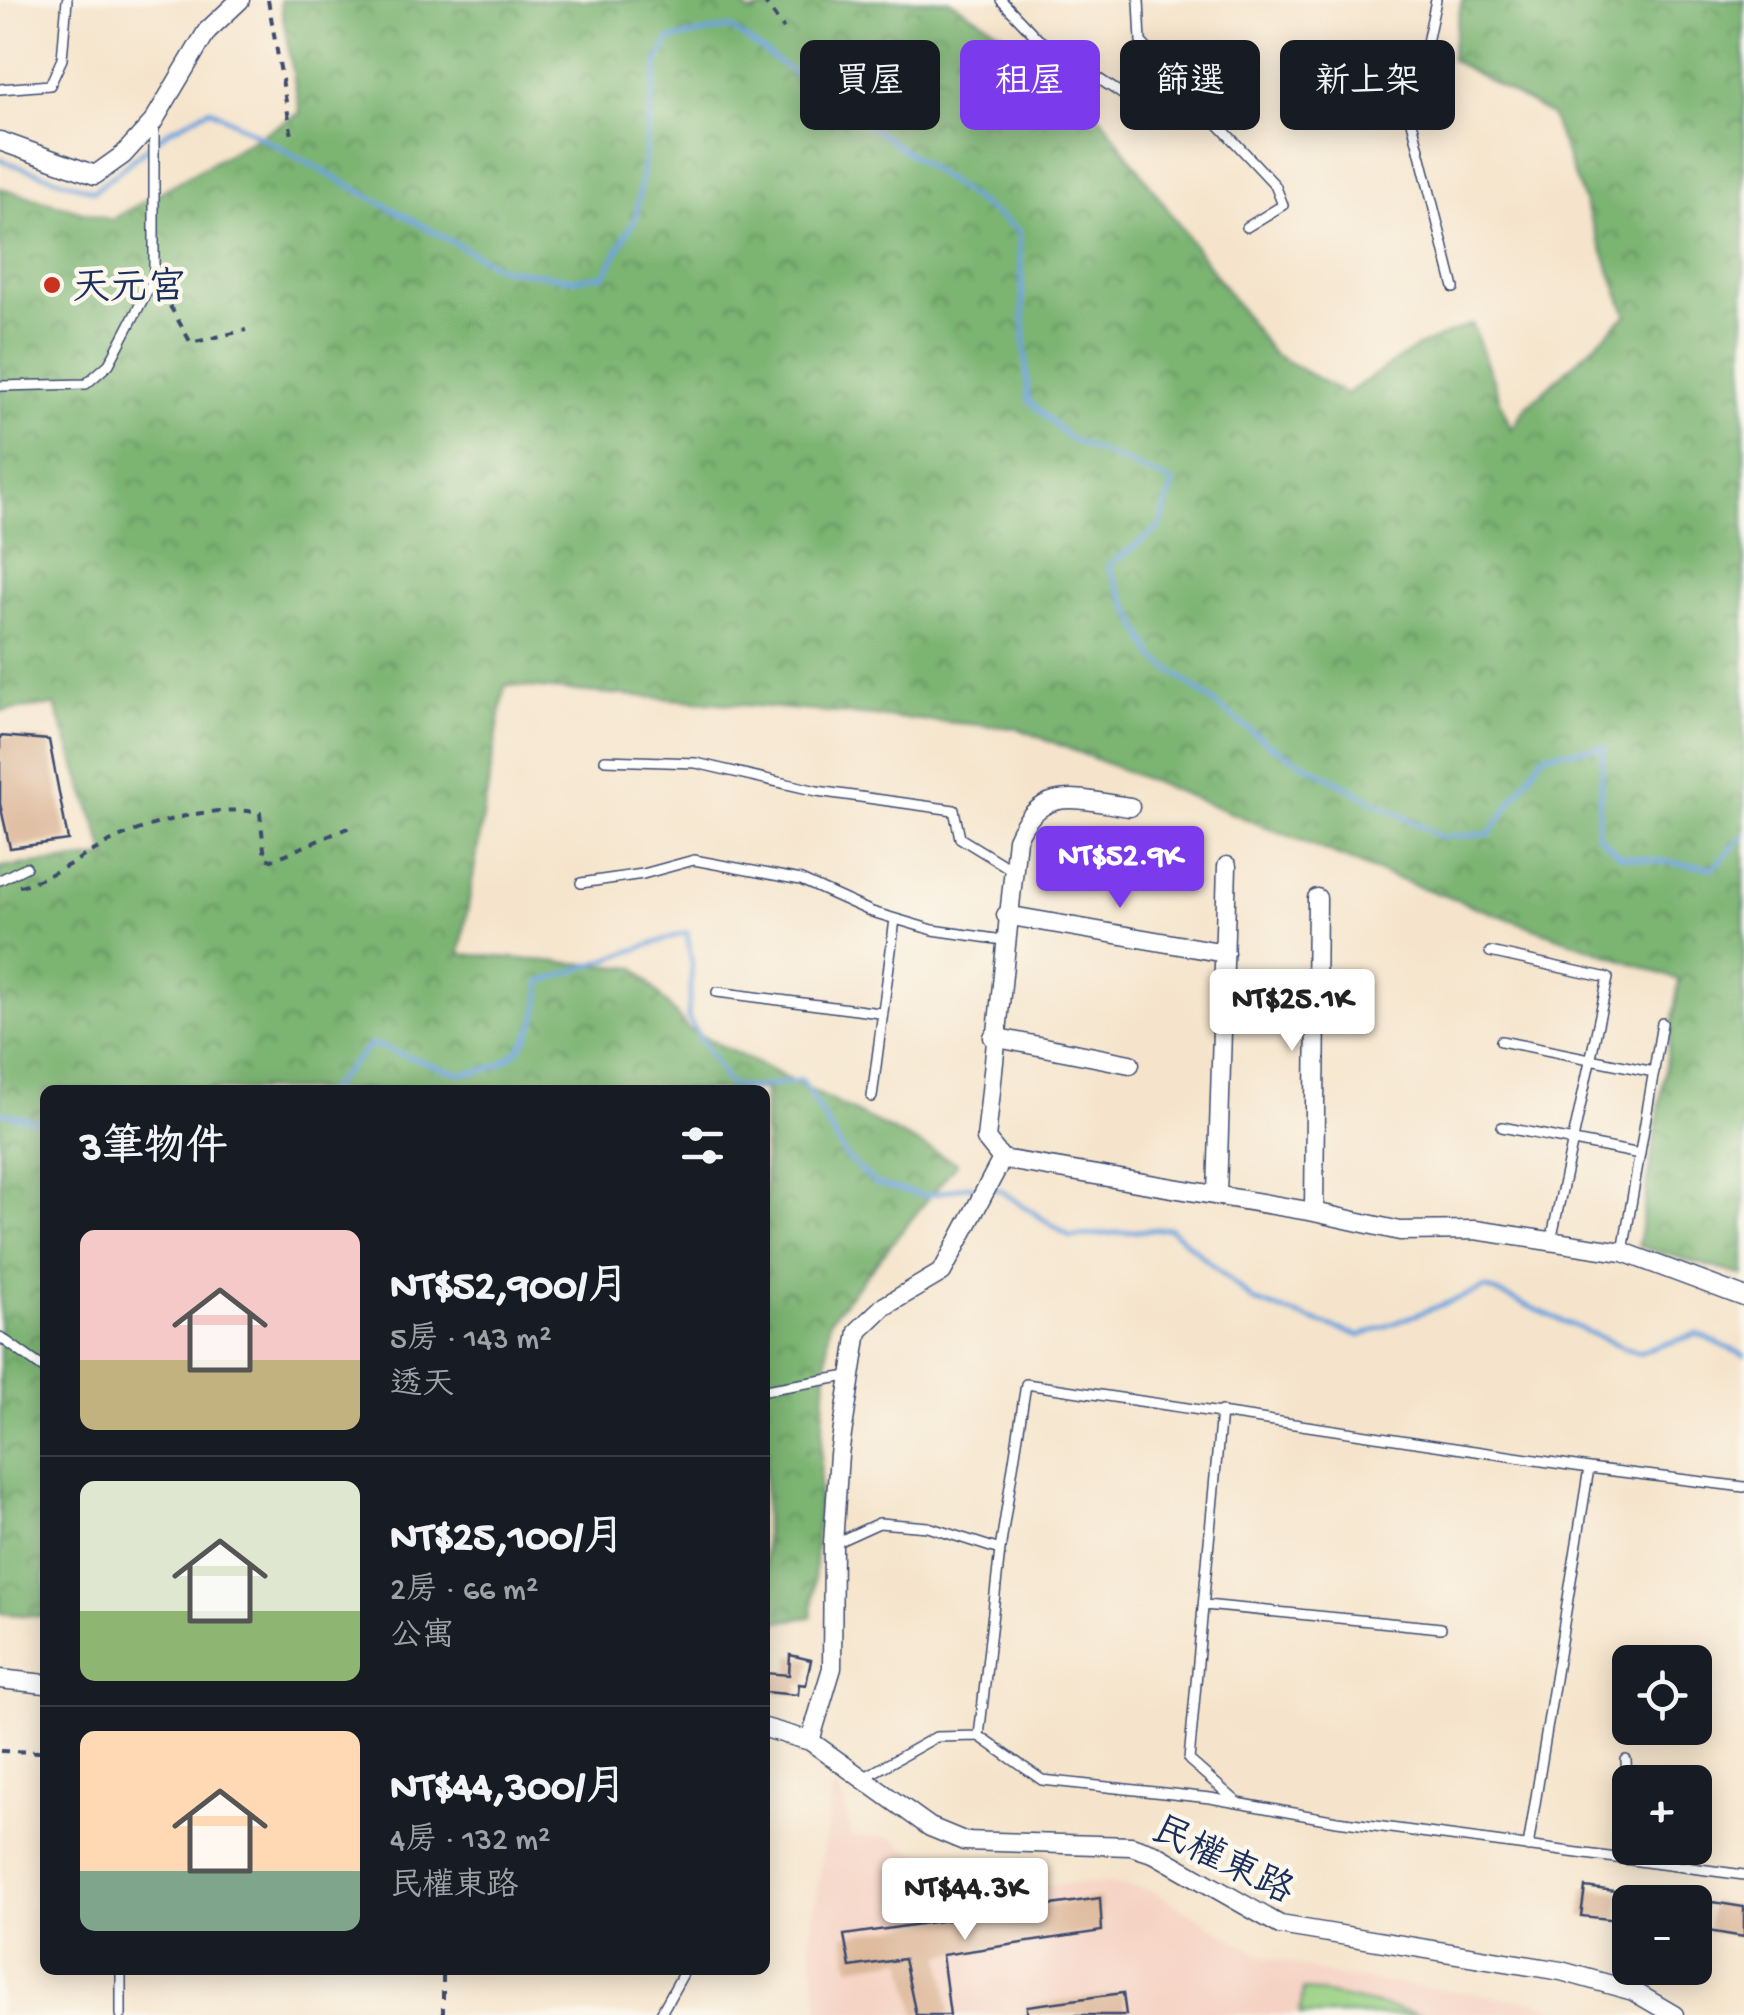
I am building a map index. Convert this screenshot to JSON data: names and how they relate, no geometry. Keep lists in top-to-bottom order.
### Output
{
  "streets": {
    "street": ["民權東路"]
  },
  "places": ["天元宮"],
  "page": {
    "chip": [
      "買屋",
      "租屋",
      "篩選",
      "新上架"
    ],
    "price": ["NT$52.9K", "NT$25.1K", "NT$44.3K"],
    "heading": "3筆物件",
    "list": [
      {
        "name": "NT$52,900/月",
        "note": "5房 · 143 m² · 透天"
      },
      {
        "name": "NT$25,100/月",
        "note": "2房 · 66 m² · 公寓"
      },
      {
        "name": "NT$44,300/月",
        "note": "4房 · 132 m² · 民權東路"
      }
    ],
    "map_buttons": ["+", "−"]
  }
}
